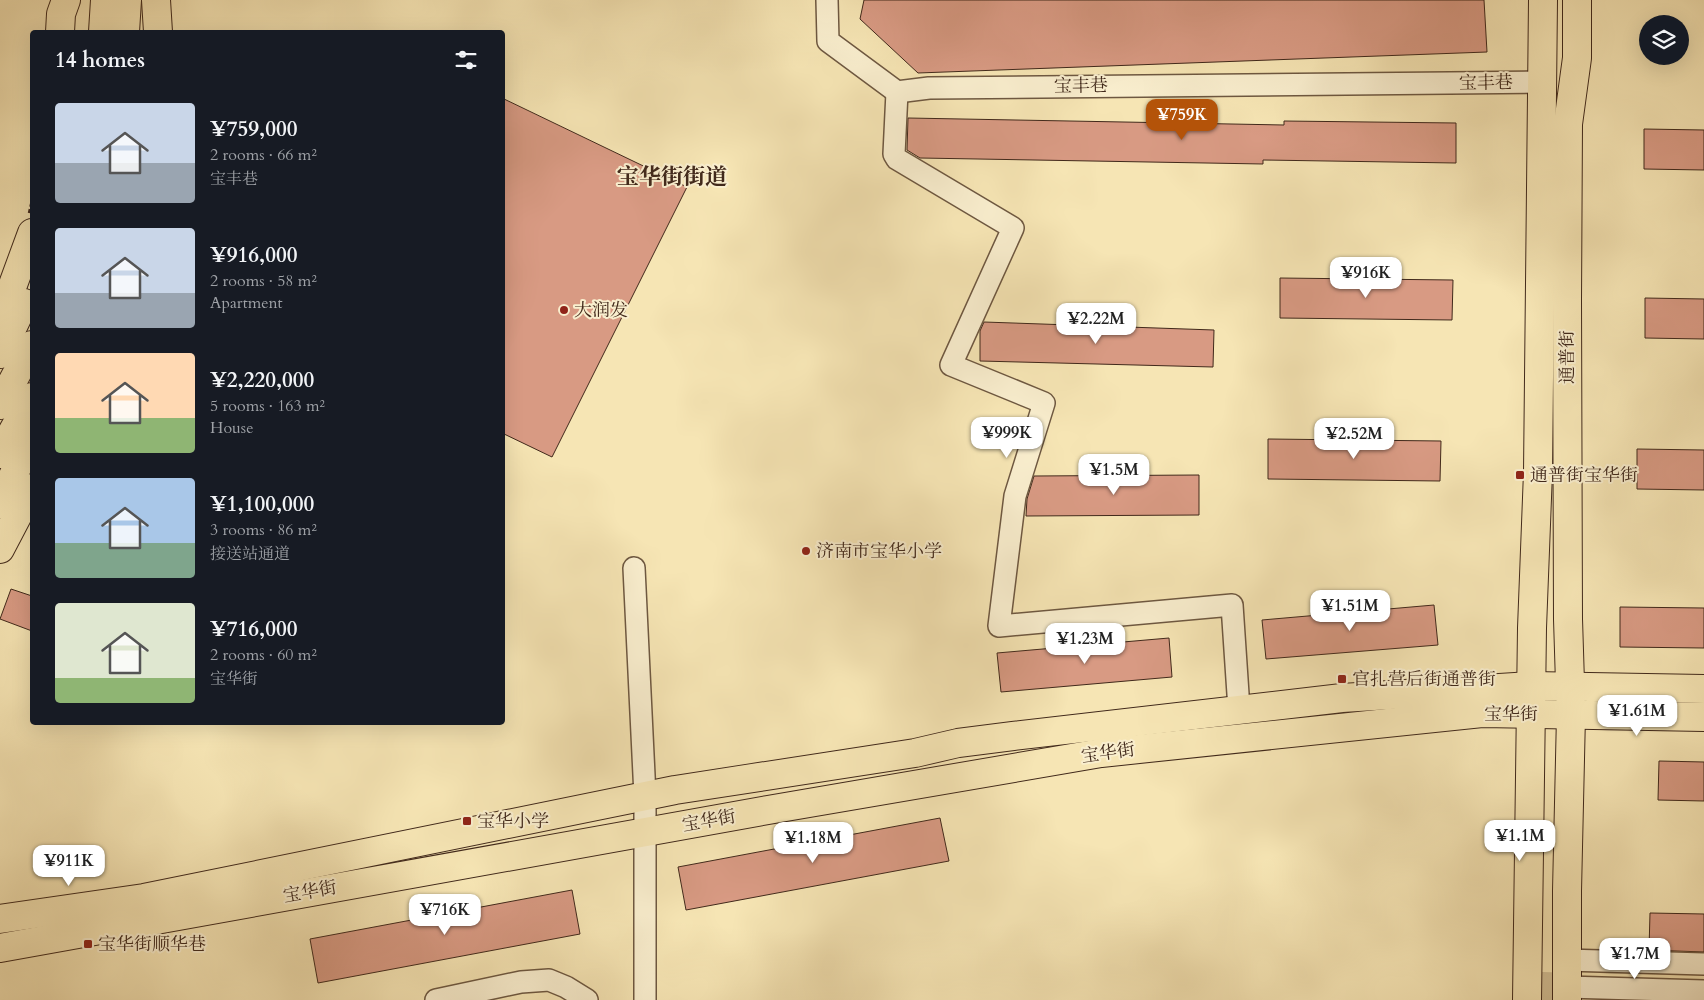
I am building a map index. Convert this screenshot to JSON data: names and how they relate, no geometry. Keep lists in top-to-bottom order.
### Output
{
  "streets": {
    "main road": ["通普街", "宝华街"],
    "street": ["宝丰巷"]
  },
  "crossings": [
    ["宝丰巷", "通普街"],
    ["通普街", "宝华街"]
  ],
  "districts": ["宝华街街道"],
  "places": {
    "other": ["大润发", "济南市宝华小学"],
    "transit": [
      "通普街宝华街",
      "官扎营后街通普街",
      "宝华小学",
      "宝华街顺华巷"
    ]
  },
  "page": {
    "heading": "14 homes",
    "list": [
      {
        "name": "¥759,000",
        "note": "2 rooms · 66 m² · 宝丰巷"
      },
      {
        "name": "¥916,000",
        "note": "2 rooms · 58 m² · Apartment"
      },
      {
        "name": "¥2,220,000",
        "note": "5 rooms · 163 m² · House"
      },
      {
        "name": "¥1,100,000",
        "note": "3 rooms · 86 m² · 接送站通道"
      },
      {
        "name": "¥716,000",
        "note": "2 rooms · 60 m² · 宝华街"
      }
    ],
    "price": [
      "¥759K",
      "¥916K",
      "¥2.22M",
      "¥999K",
      "¥2.52M",
      "¥1.5M",
      "¥1.51M",
      "¥1.23M",
      "¥1.61M",
      "¥1.1M",
      "¥1.18M",
      "¥911K",
      "¥716K",
      "¥1.7M"
    ]
  }
}
